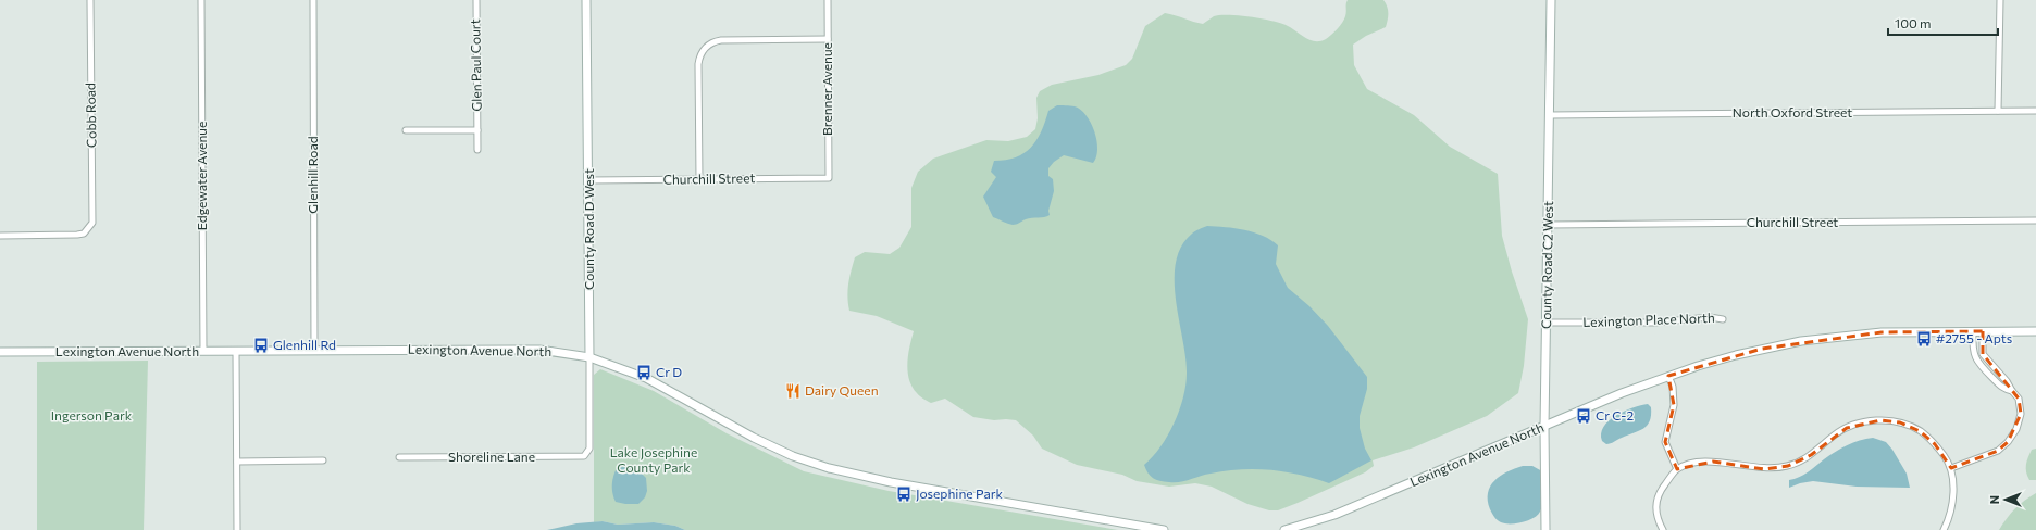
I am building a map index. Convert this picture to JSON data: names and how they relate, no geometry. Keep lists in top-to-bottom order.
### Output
{
  "streets": {
    "main road": ["County Road D West", "County Road C2 West", "Lexington Avenue North"],
    "street": [
      "Glen Paul Court",
      "Brenner Avenue",
      "North Oxford Street",
      "Cobb Road",
      "Glenhill Road",
      "Edgewater Avenue",
      "Churchill Street",
      "Lexington Place North",
      "Shoreline Lane"
    ]
  },
  "crossings": [
    ["Brenner Avenue", "Churchill Street"],
    ["North Oxford Street", "County Road C2 West"],
    ["Glenhill Road", "Lexington Avenue North"],
    ["Edgewater Avenue", "Lexington Avenue North"],
    ["Churchill Street", "County Road D West"],
    ["Churchill Street", "County Road C2 West"],
    ["County Road D West", "Lexington Avenue North"],
    ["County Road D West", "Shoreline Lane"],
    ["County Road C2 West", "Lexington Place North"],
    ["County Road C2 West", "Lexington Avenue North"]
  ],
  "parks": ["Ingerson Park", "Lake Josephine County Park"],
  "places": {
    "bus stop": [
      "#2755 - Apts",
      "Glenhill Rd",
      "Cr D",
      "Cr C-2",
      "Josephine Park"
    ],
    "restaurant": ["Dairy Queen"]
  },
  "scale_bar": "100 m",
  "north": "left"
}
